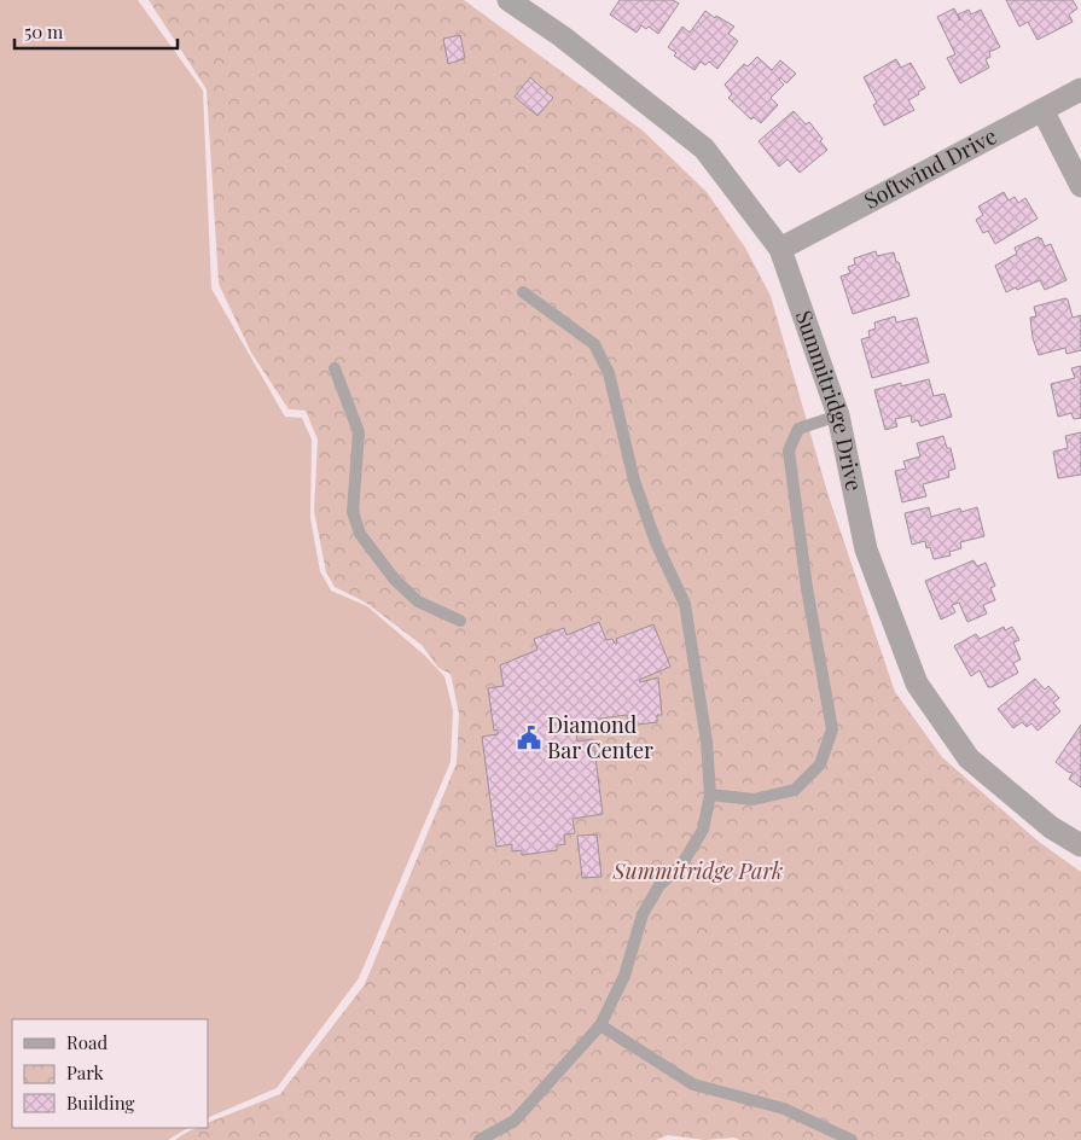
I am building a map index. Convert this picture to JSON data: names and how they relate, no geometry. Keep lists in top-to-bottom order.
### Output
{
  "streets": {
    "street": ["Softwind Drive", "Summitridge Drive"]
  },
  "crossings": [
    ["Softwind Drive", "Summitridge Drive"]
  ],
  "parks": ["Summitridge Park"],
  "places": {
    "public building": ["Diamond Bar Center"]
  },
  "legend": ["Road", "Park", "Building"],
  "scale_bar": "50 m"
}
